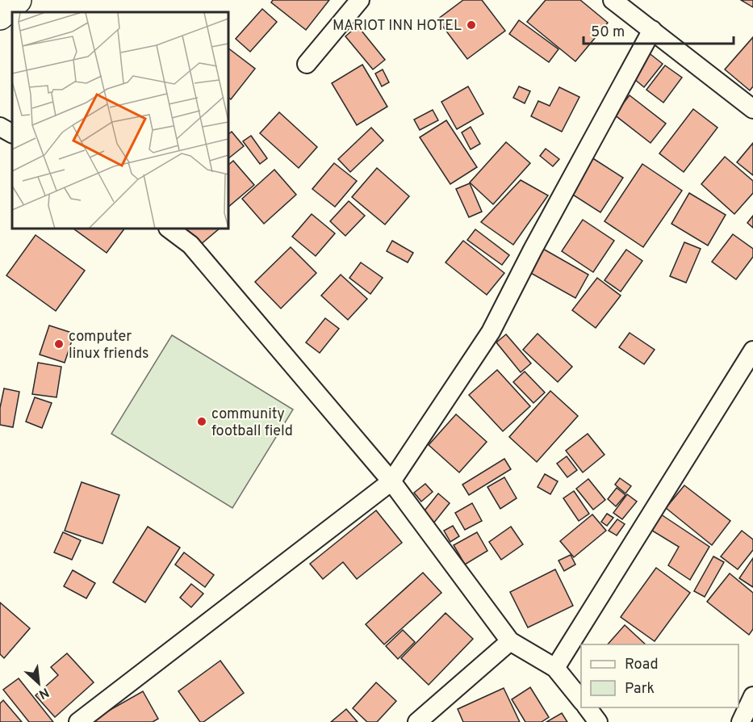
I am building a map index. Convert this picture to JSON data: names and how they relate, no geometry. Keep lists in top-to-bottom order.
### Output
{
  "places": ["MARIOT INN HOTEL", "computer linux friends", "community football field"],
  "legend": ["Road", "Park"],
  "scale_bar": "50 m",
  "north": "bottom right"
}
